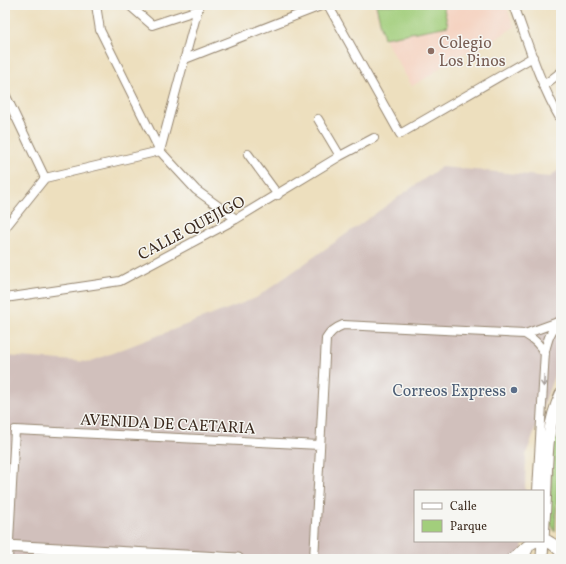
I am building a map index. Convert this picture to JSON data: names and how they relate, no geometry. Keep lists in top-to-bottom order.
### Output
{
  "streets": {
    "street": ["CALLE QUEJIGO", "AVENIDA DE CAETARIA"]
  },
  "places": ["Colegio Los Pinos", "Correos Express"],
  "legend": ["Calle", "Parque"]
}
